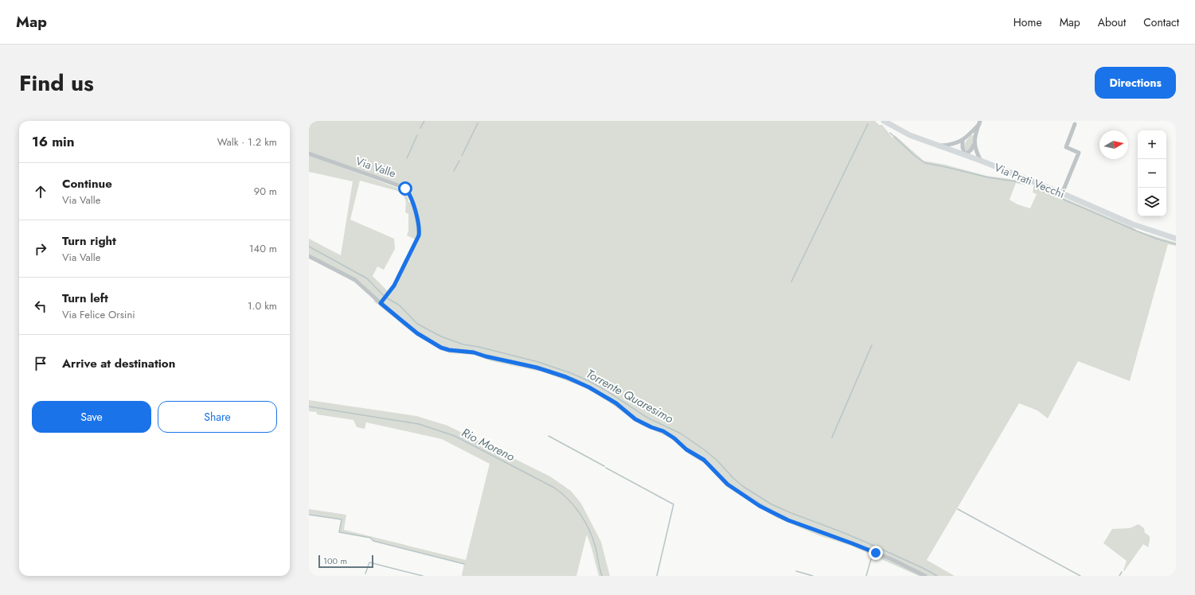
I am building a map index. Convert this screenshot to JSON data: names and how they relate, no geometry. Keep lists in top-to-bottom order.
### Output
{
  "streets": {
    "main road": ["Via Prati Vecchi"],
    "street": ["Via Valle"]
  },
  "water": ["Torrente Quaresimo", "Rio Moreno"],
  "scale_bar": "100 m",
  "north": "right",
  "page": {
    "header": "Map",
    "nav": [
      "Home",
      "Map",
      "About",
      "Contact"
    ],
    "title": "Find us",
    "buttons": [
      "Directions",
      ["Save", "Share"]
    ],
    "heading": ["16 min", "Walk · 1.2 km"],
    "map_buttons": ["+", "−"],
    "list": [
      ["Continue", "Via Valle", "90 m"],
      ["Turn right", "Via Valle", "140 m"],
      ["Turn left", "Via Felice Orsini", "1.0 km"],
      "Arrive at destination"
    ],
    "scale": "100 m"
  }
}
